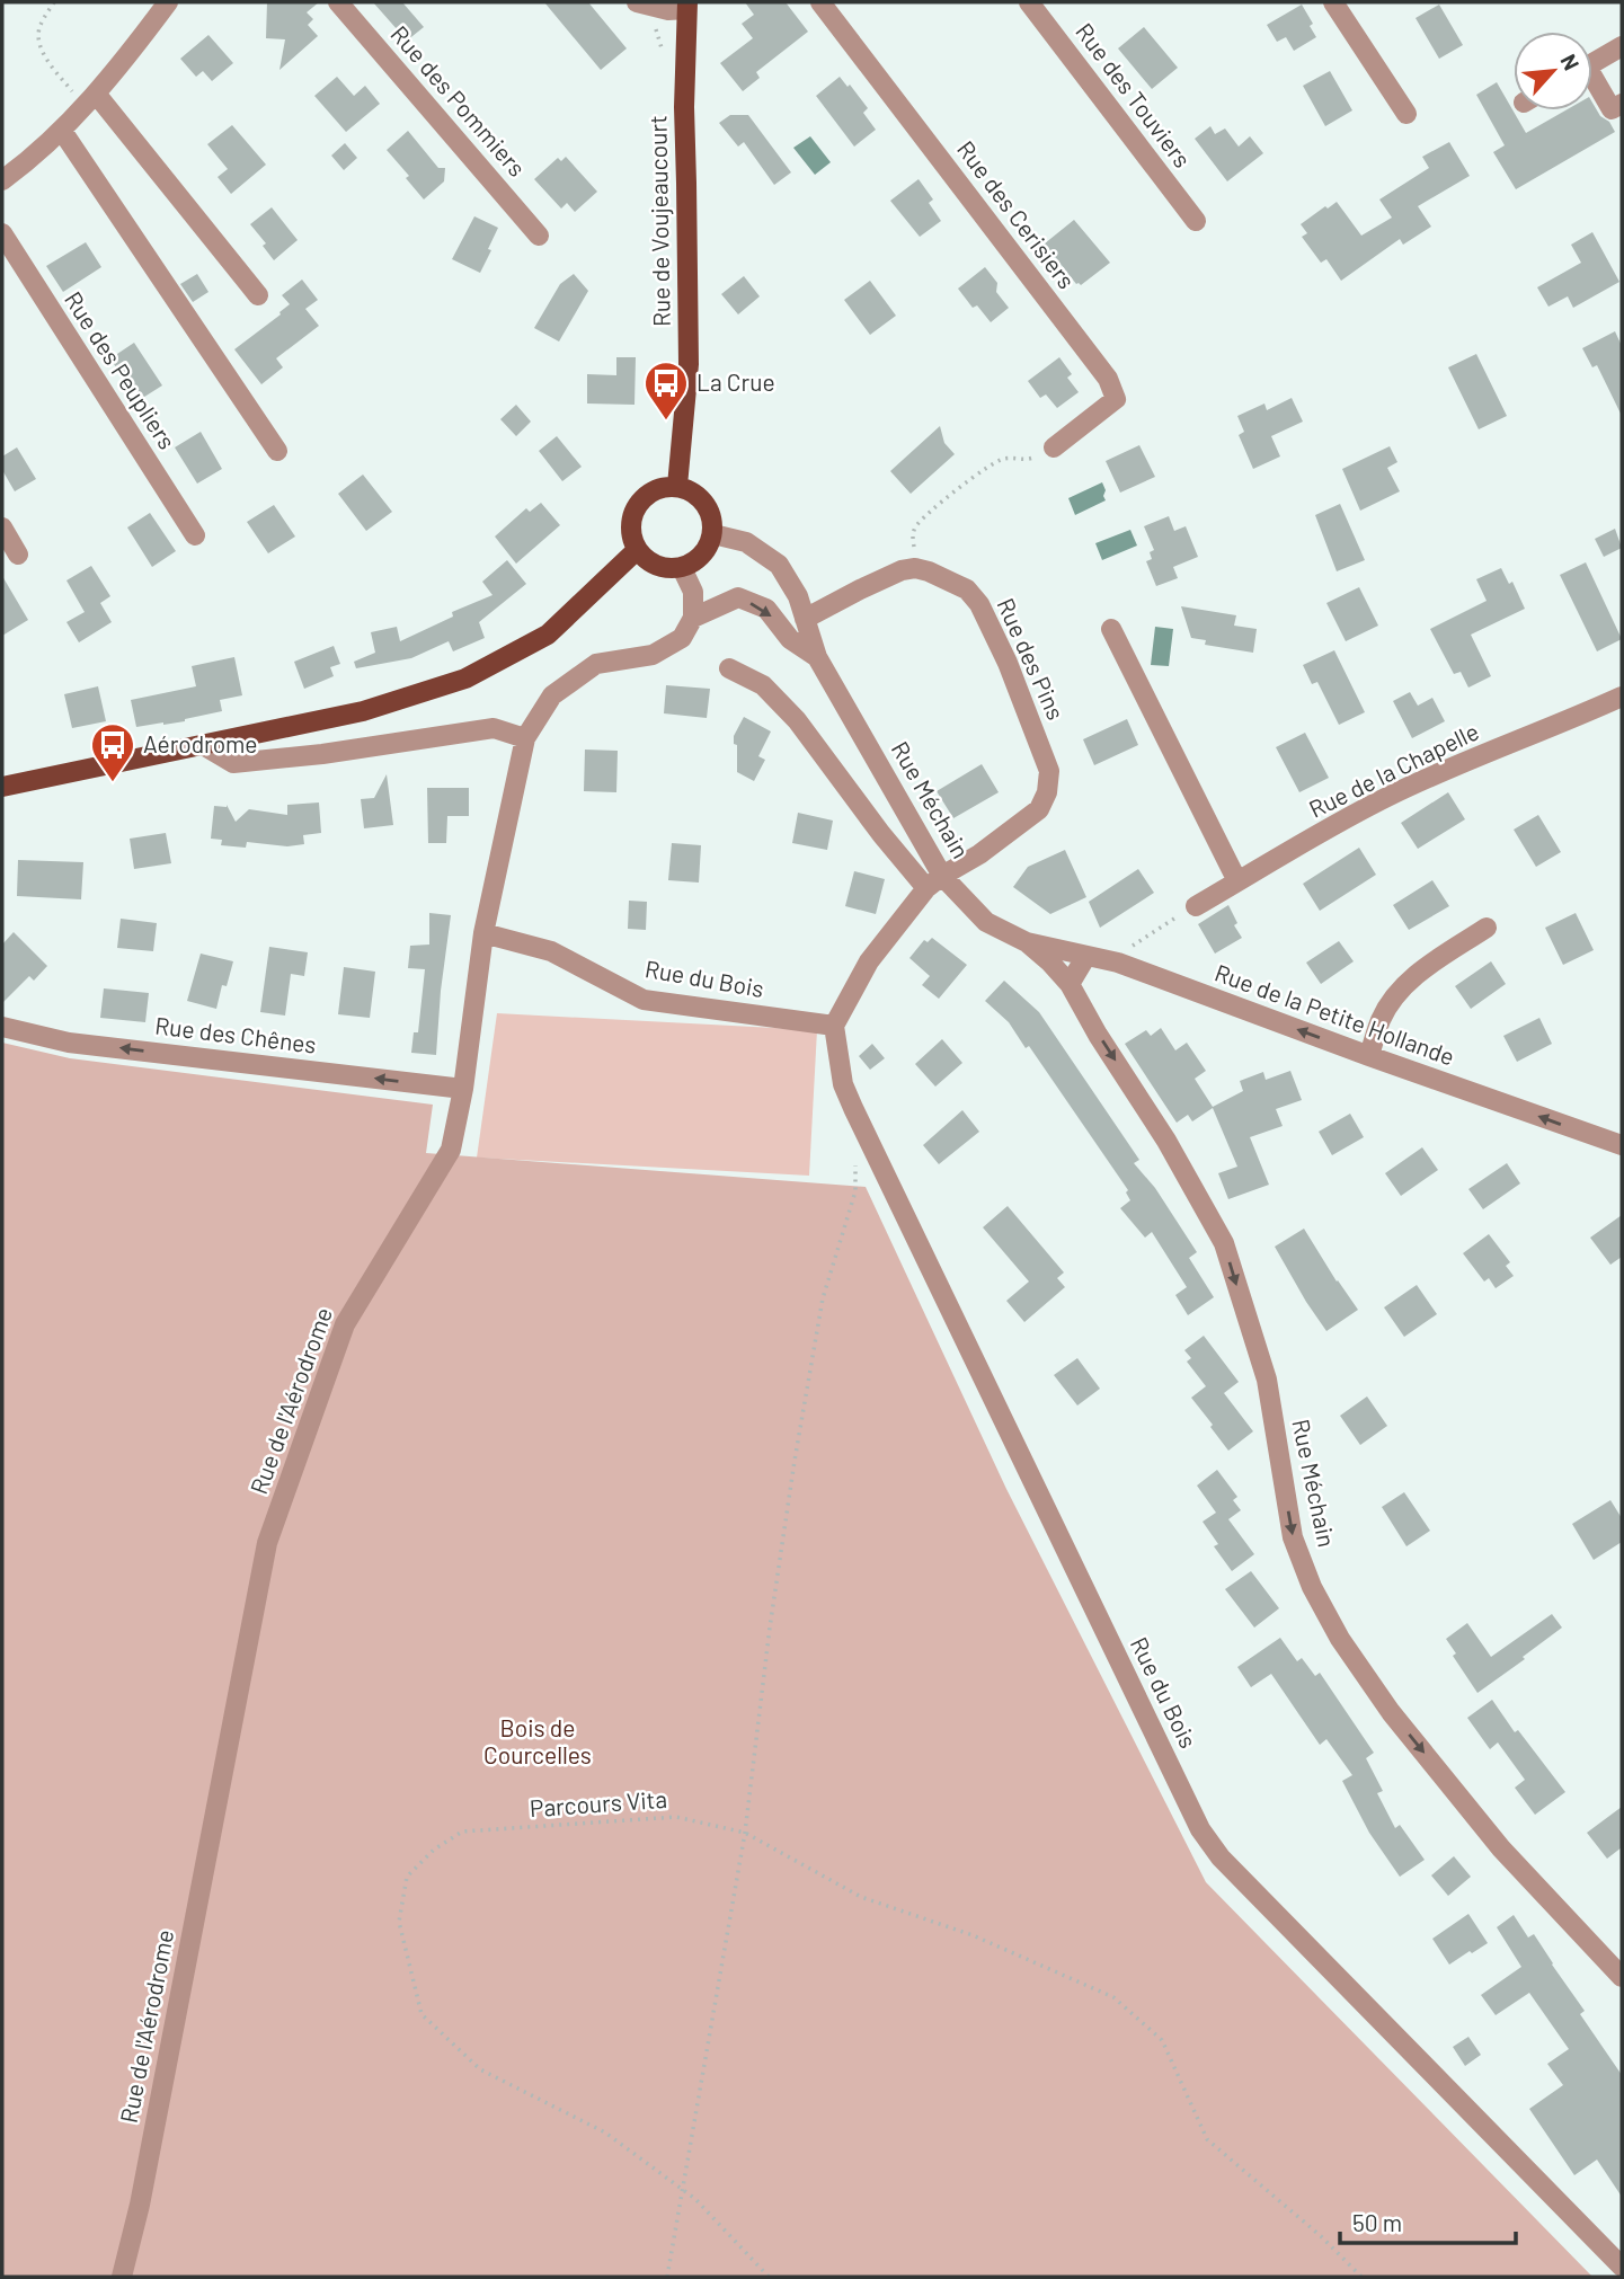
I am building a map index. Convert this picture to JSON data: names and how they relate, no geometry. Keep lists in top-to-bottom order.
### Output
{
  "streets": {
    "main road": ["Rue de Voujeaucourt"],
    "street": [
      "Rue des Touviers",
      "Rue des Pommiers",
      "Rue des Cerisiers",
      "Rue des Peupliers",
      "Rue des Pins",
      "Rue de la Chapelle",
      "Rue Méchain",
      "Rue du Bois",
      "Rue de la Petite Hollande",
      "Rue des Chênes",
      "Rue de l'Aérodrome"
    ],
    "path": ["Parcours Vita"]
  },
  "crossings": [
    ["Rue de Voujeaucourt", "Rue Méchain"],
    ["Rue des Pins", "Rue Méchain"],
    ["Rue Méchain", "Rue de la Petite Hollande"],
    ["Rue Méchain", "Rue de l'Aérodrome"],
    ["Rue du Bois", "Rue de l'Aérodrome"],
    ["Rue des Chênes", "Rue de l'Aérodrome"]
  ],
  "one_way": ["Rue Méchain", "Rue de la Petite Hollande", "Rue des Chênes"],
  "parks": ["Bois de Courcelles"],
  "places": {
    "bus stop": ["La Crue", "Aérodrome"]
  },
  "scale_bar": "50 m",
  "north": "top right"
}
